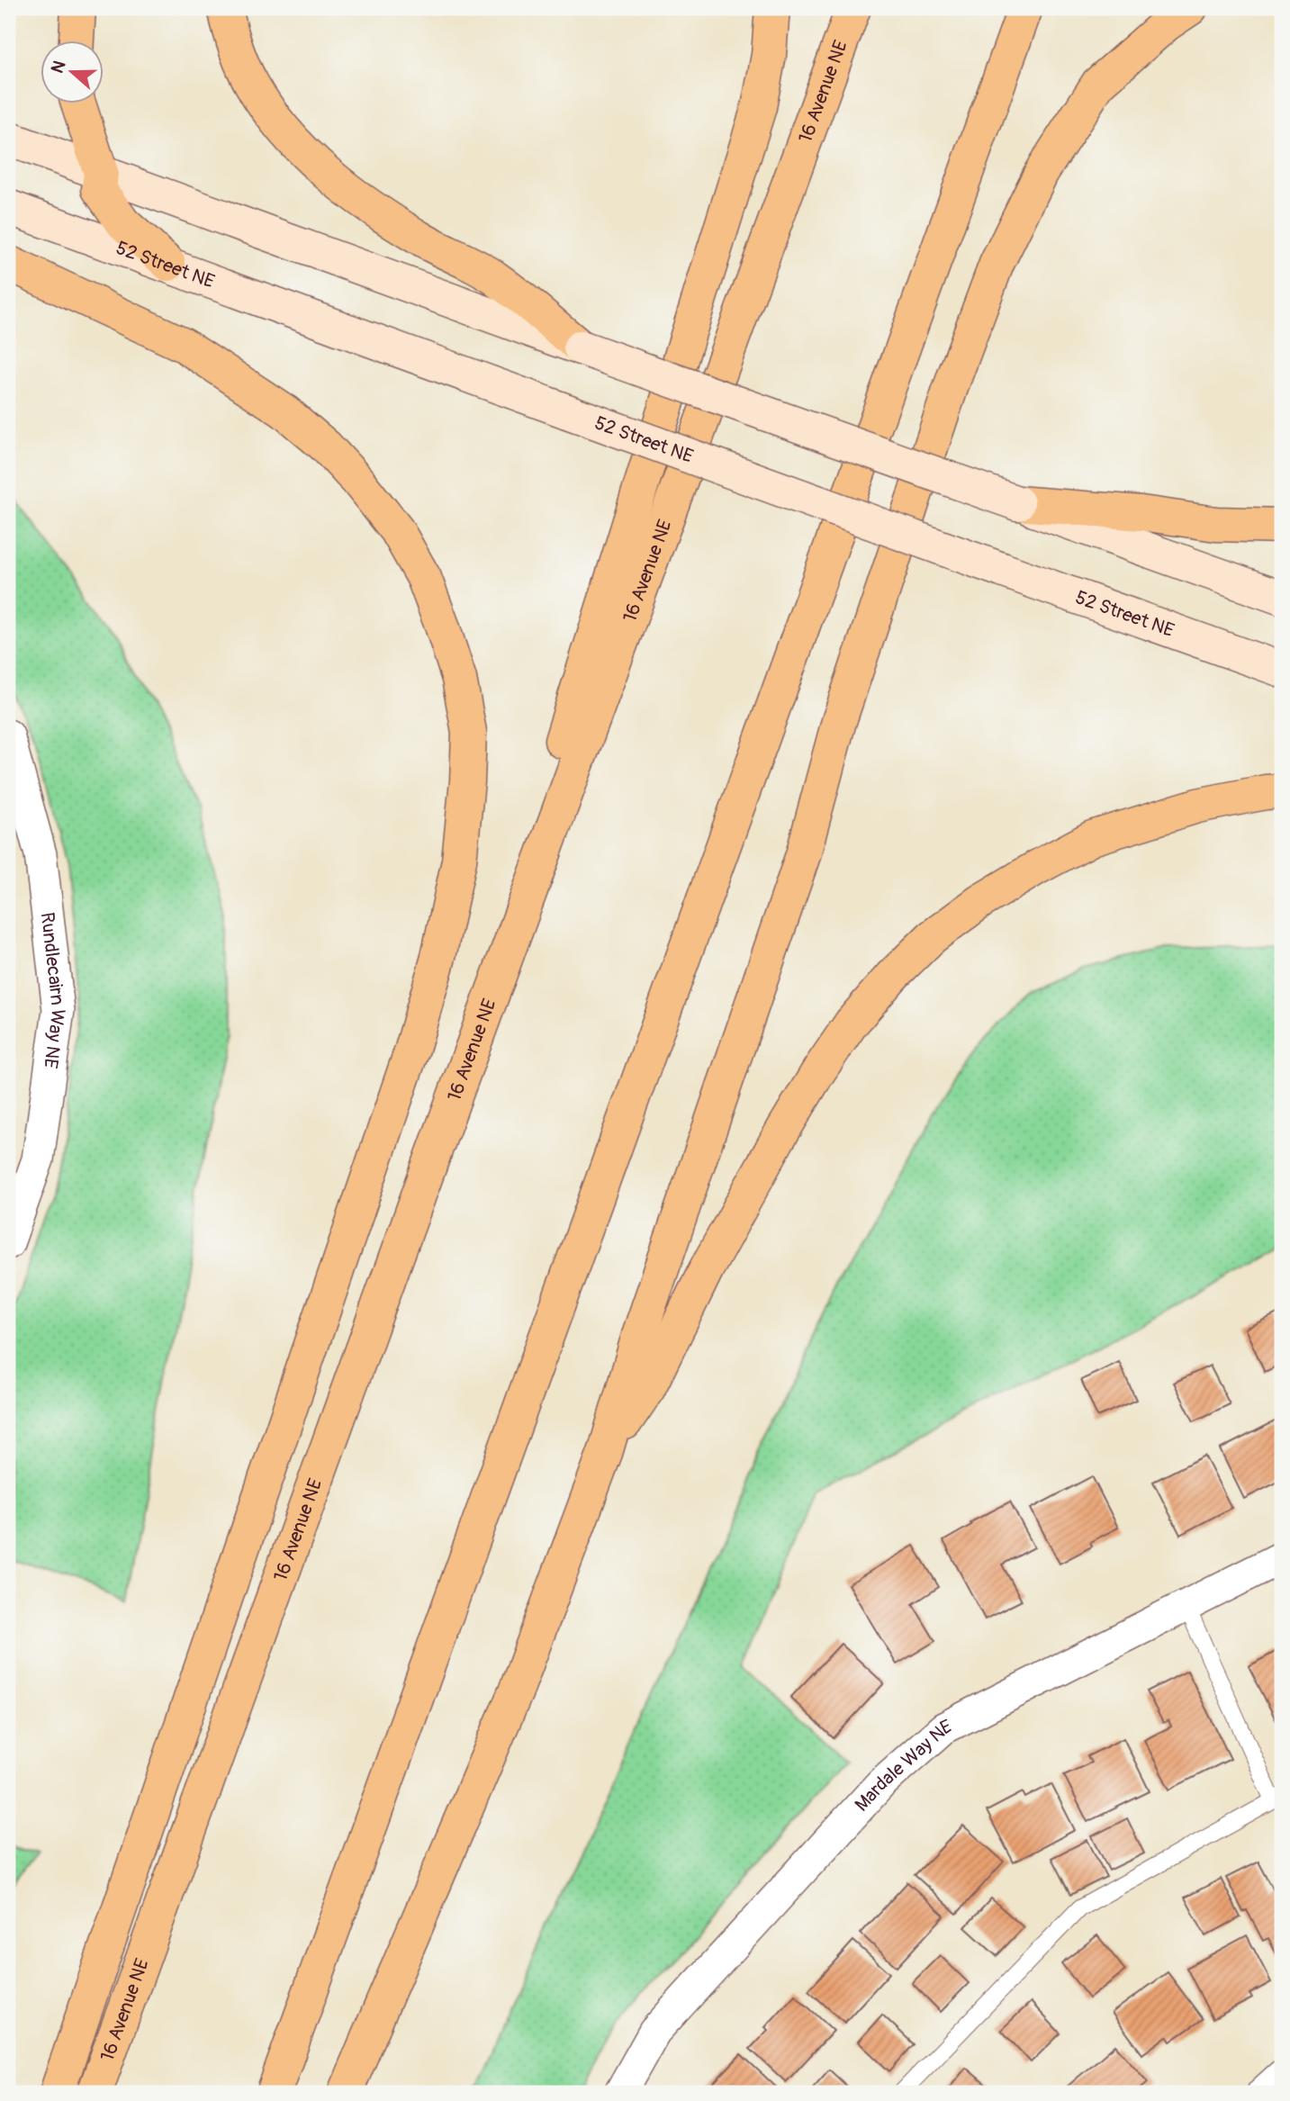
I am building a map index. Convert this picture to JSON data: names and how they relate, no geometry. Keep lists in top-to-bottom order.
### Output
{
  "streets": {
    "highway": ["16 Avenue NE"],
    "main road": ["52 Street NE"],
    "street": ["Rundlecairn Way NE", "Mardale Way NE"]
  },
  "north": "left"
}
